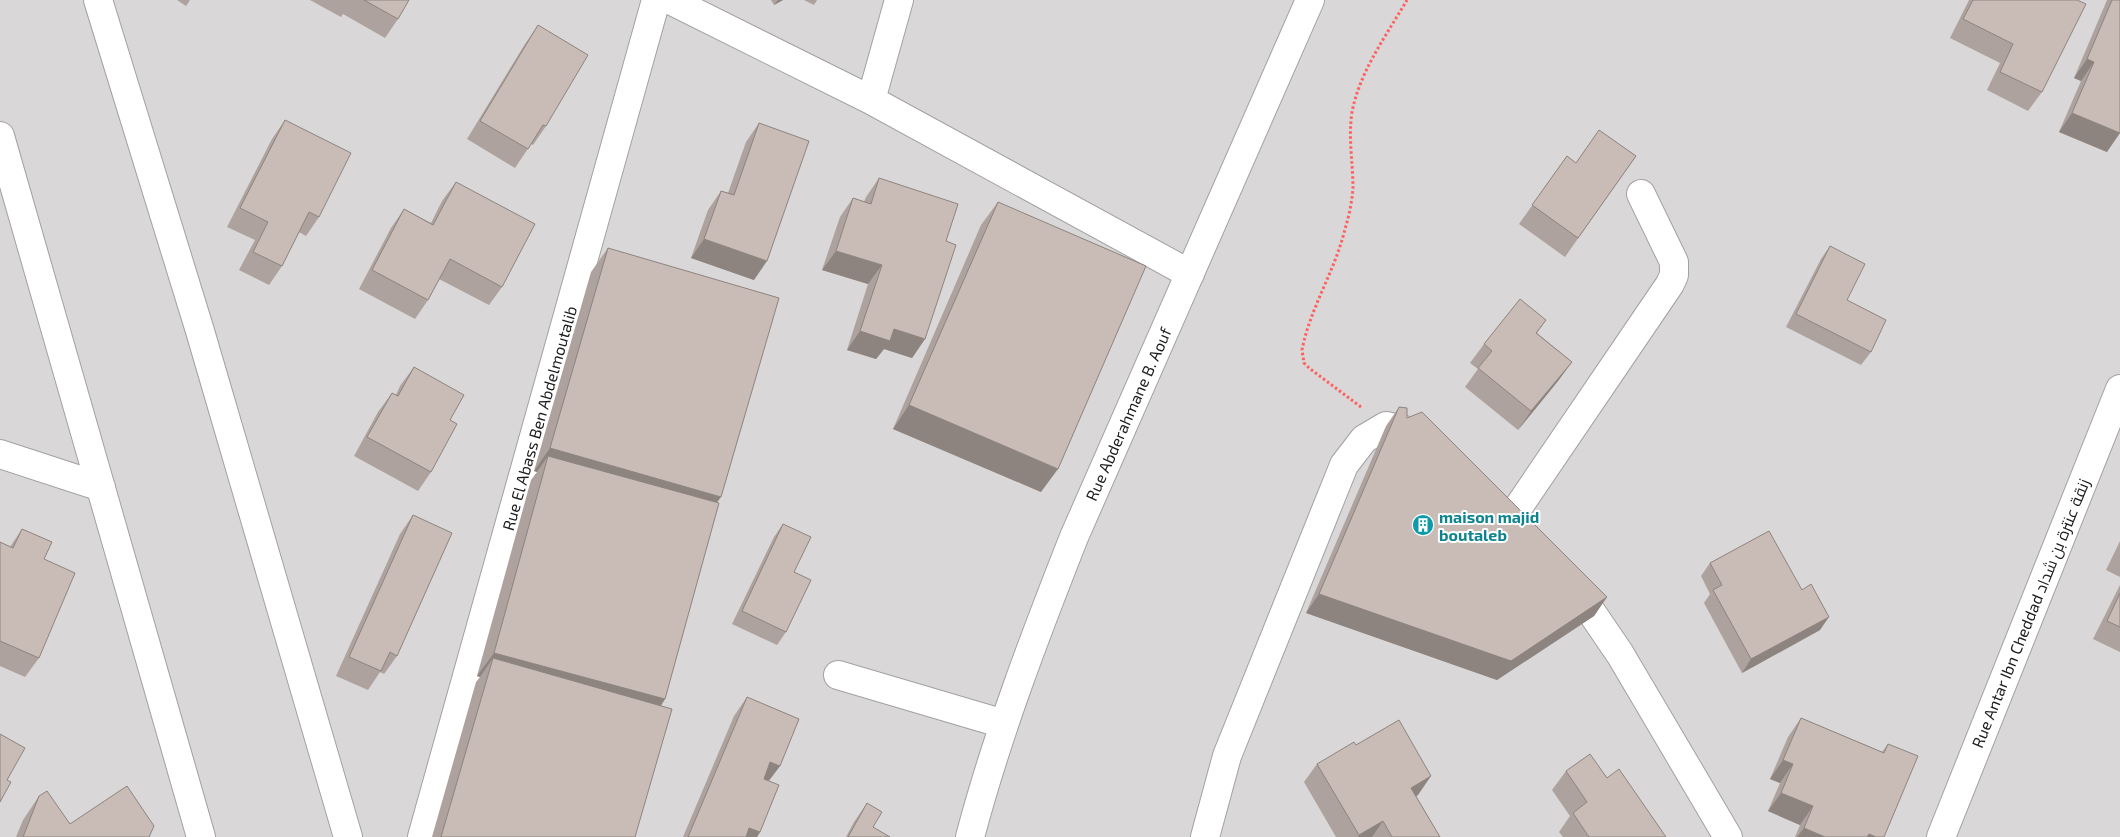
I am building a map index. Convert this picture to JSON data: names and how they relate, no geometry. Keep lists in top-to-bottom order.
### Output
{
  "streets": {
    "street": ["Rue Abderahmane B. Aouf", "Rue El Abass Ben Abdelmoutalib", "Rue Antar Ibn Cheddad زنقة عنترة بن شداد"]
  },
  "places": {
    "building": ["maison majid boutaleb"]
  }
}
